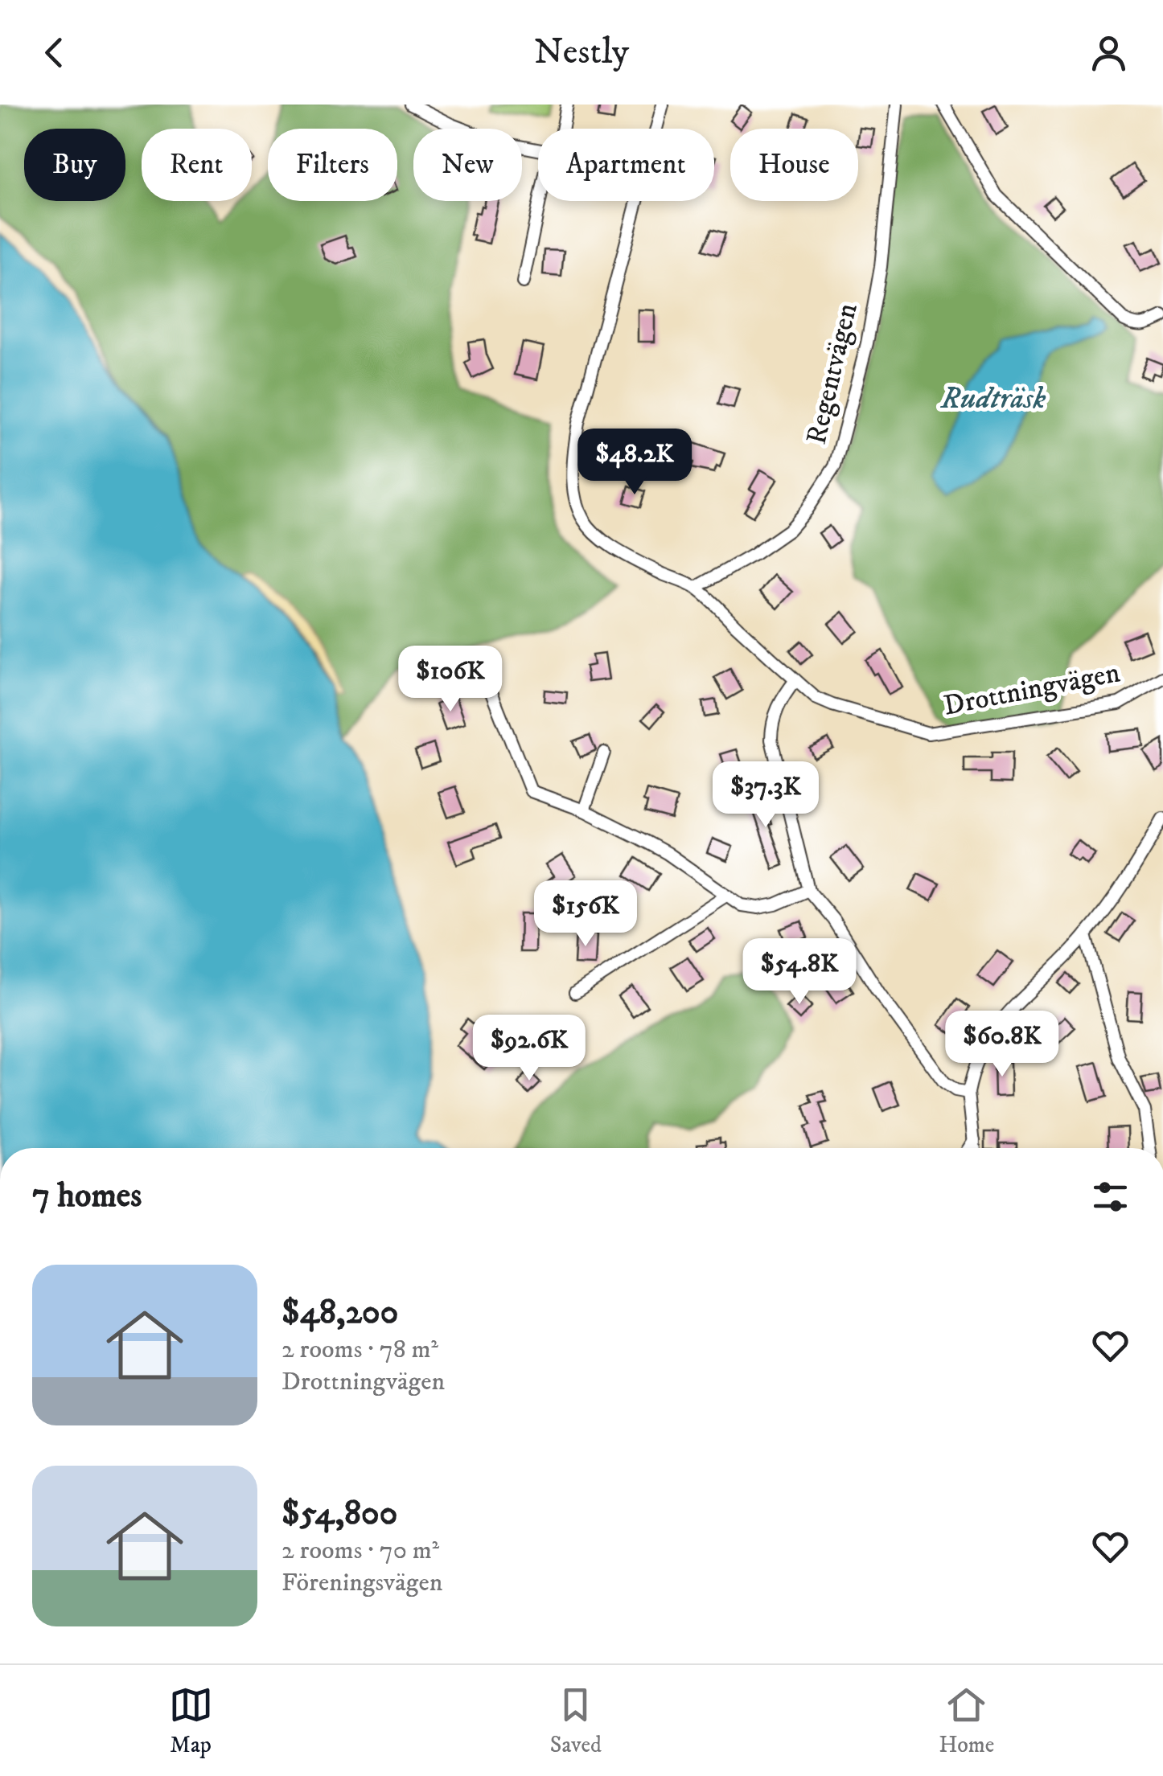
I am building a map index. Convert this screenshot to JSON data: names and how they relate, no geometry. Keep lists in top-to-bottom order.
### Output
{
  "streets": {
    "street": ["Regentvägen", "Drottningvägen"]
  },
  "crossings": [
    ["Regentvägen", "Drottningvägen"]
  ],
  "water": ["Rudträsk"],
  "page": {
    "header": "Nestly",
    "chip": [
      "Buy",
      "Rent",
      "Filters",
      "New",
      "Apartment",
      "House"
    ],
    "price": [
      "$48.2K",
      "$106K",
      "$37.3K",
      "$156K",
      "$54.8K",
      "$60.8K",
      "$92.6K"
    ],
    "heading": "7 homes",
    "list": [
      {
        "name": "$48,200",
        "note": "2 rooms · 78 m² · Drottningvägen"
      },
      {
        "name": "$54,800",
        "note": "2 rooms · 70 m² · Föreningsvägen"
      }
    ],
    "tabs": ["Map", "Saved", "Home"]
  }
}
